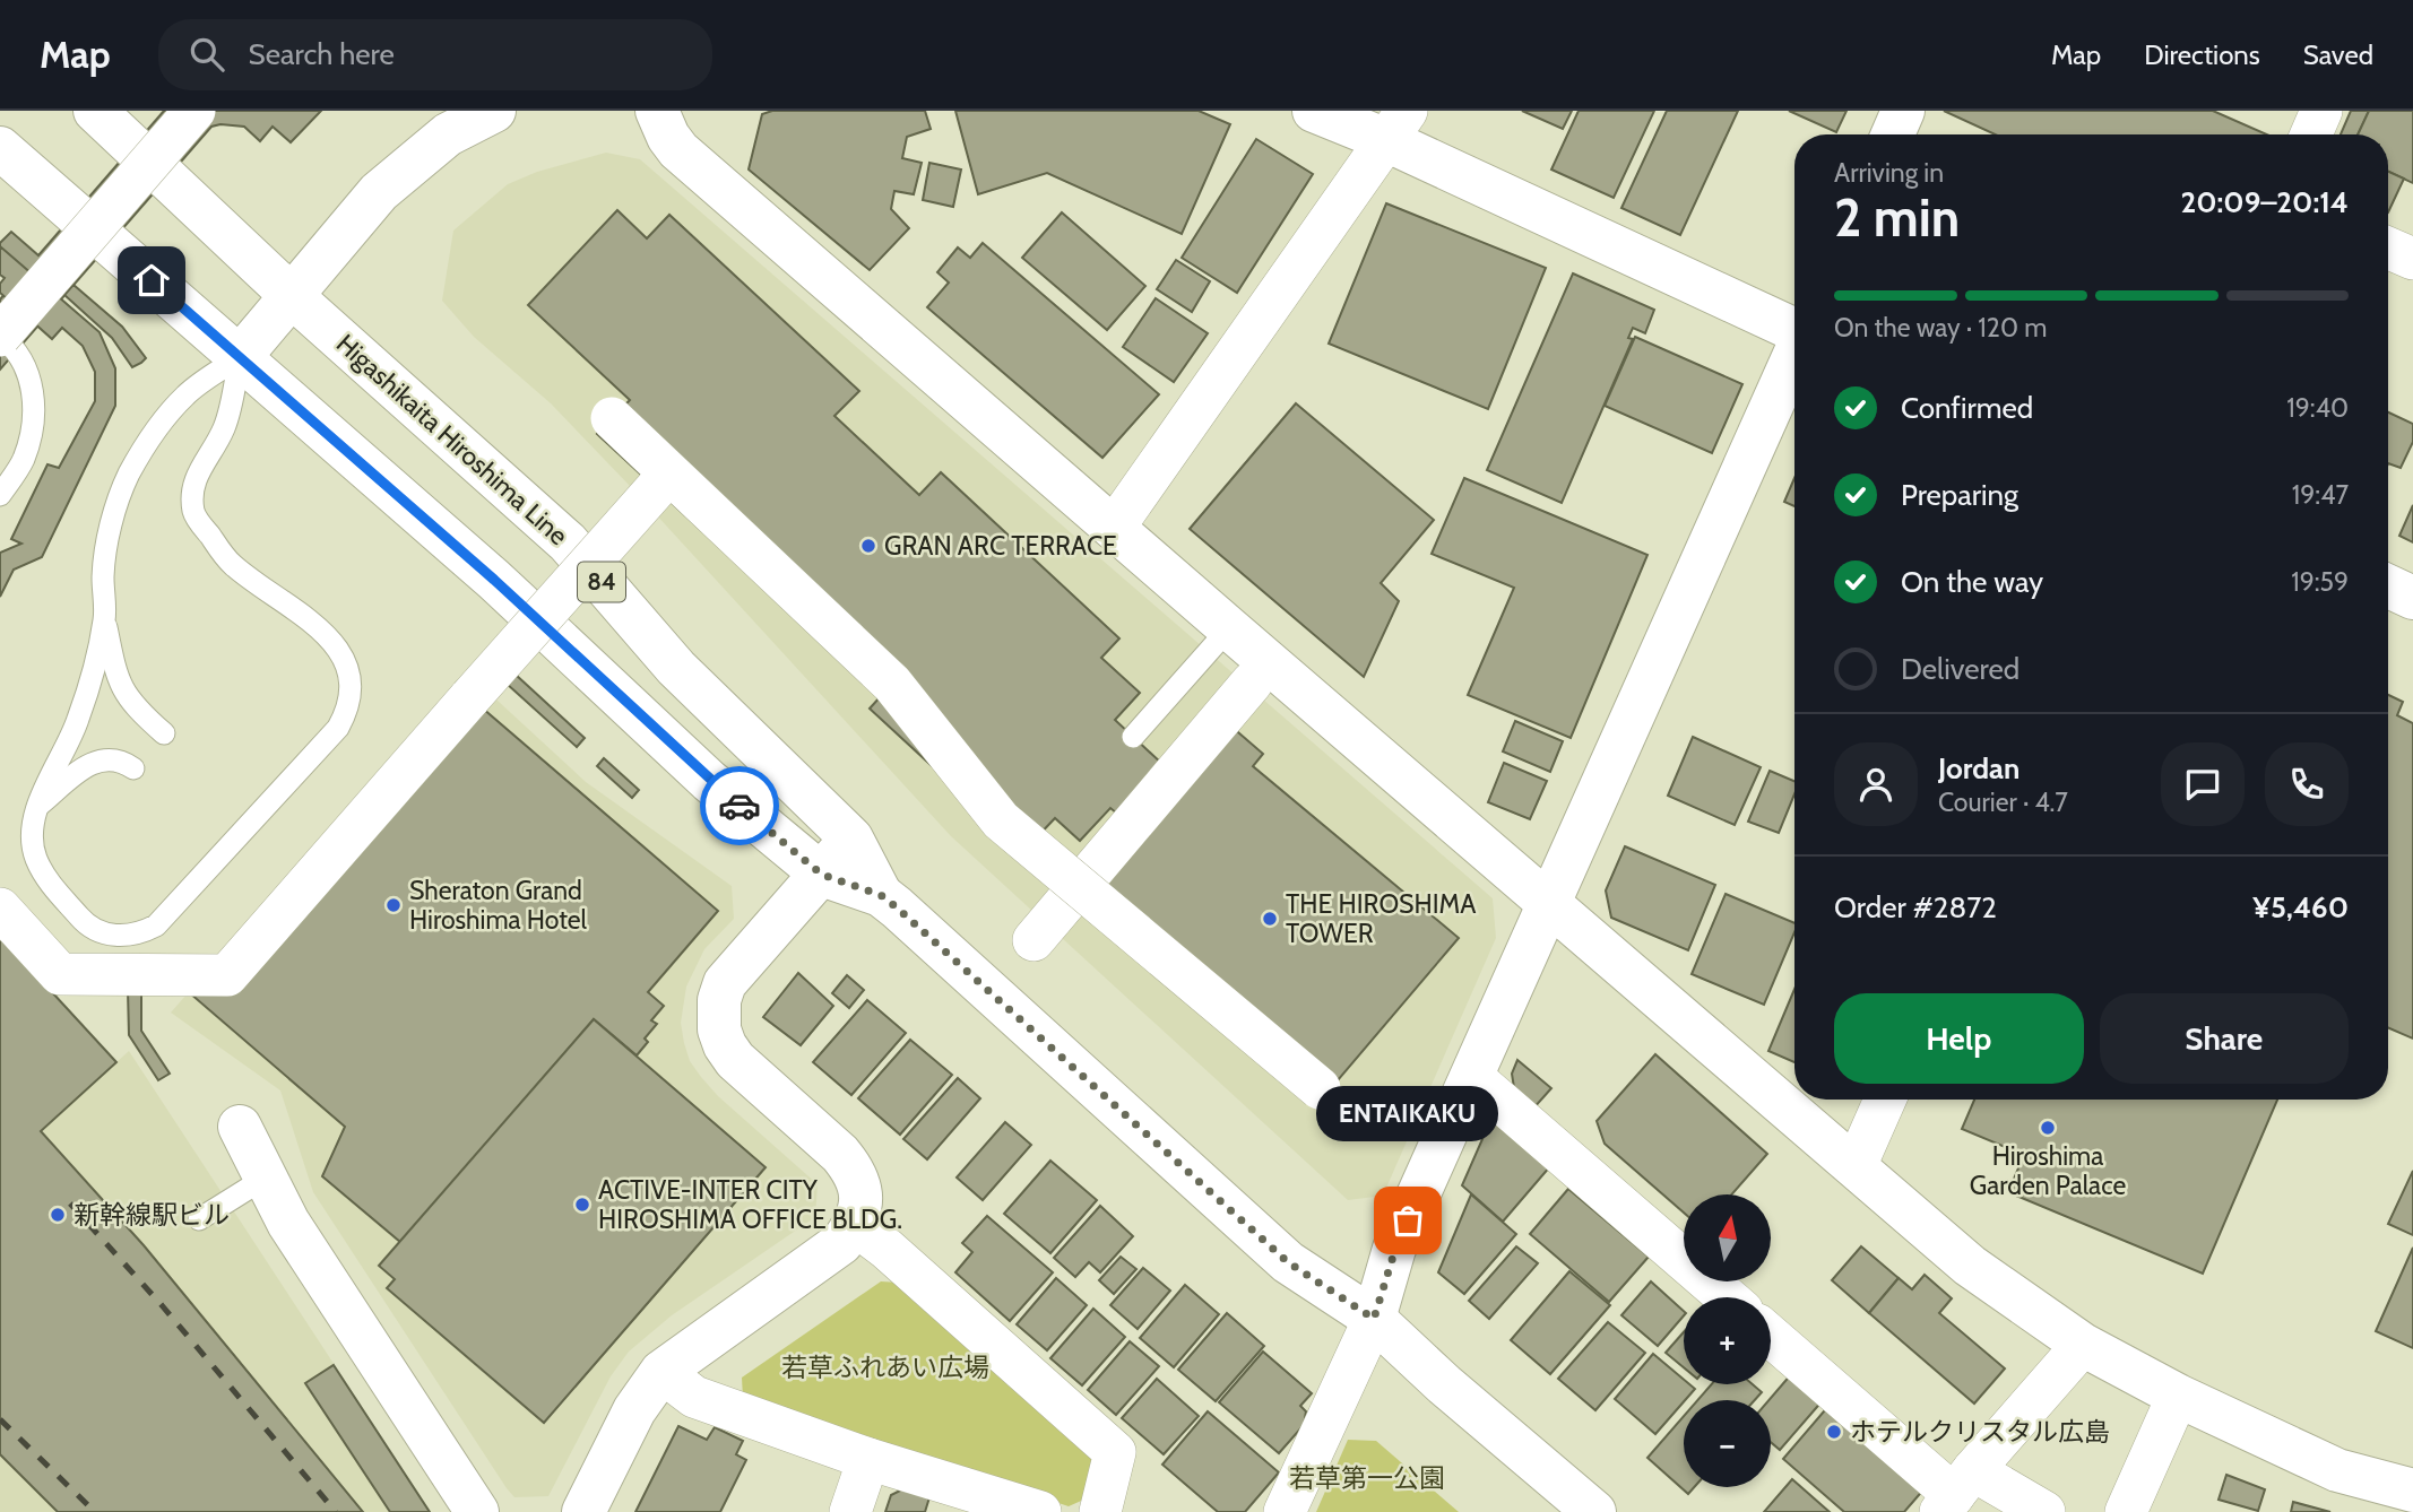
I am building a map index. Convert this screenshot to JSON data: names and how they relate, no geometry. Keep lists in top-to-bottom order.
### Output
{
  "streets": {
    "street": ["Higashikaita Hiroshima Line", "84"]
  },
  "parks": ["若草ふれあい広場", "若草第一公園"],
  "places": [
    "GRAN ARC TERRACE",
    "Sheraton Grand Hiroshima Hotel",
    "THE HIROSHIMA TOWER",
    "Hiroshima Garden Palace",
    "ACTIVE-INTER CITY HIROSHIMA OFFICE BLDG.",
    "新幹線駅ビル",
    "ENTAIKAKU",
    "ホテルクリスタル広島"
  ],
  "north": "top",
  "page": {
    "header": "Map",
    "search": "Search here",
    "nav": ["Map", "Directions", "Saved"],
    "heading": ["2 min", "Arriving in", "20:09–20:14"],
    "panel": [
      "Jordan",
      "Courier · 4.7",
      "Order #2872",
      "¥5,460"
    ],
    "bar": "On the way · 120 m",
    "list": [
      ["Confirmed", "19:40"],
      ["Preparing", "19:47"],
      ["On the way", "19:59"],
      "Delivered"
    ],
    "buttons": ["Help", "Share"],
    "bubble": "ENTAIKAKU",
    "map_buttons": ["+", "−"]
  }
}
